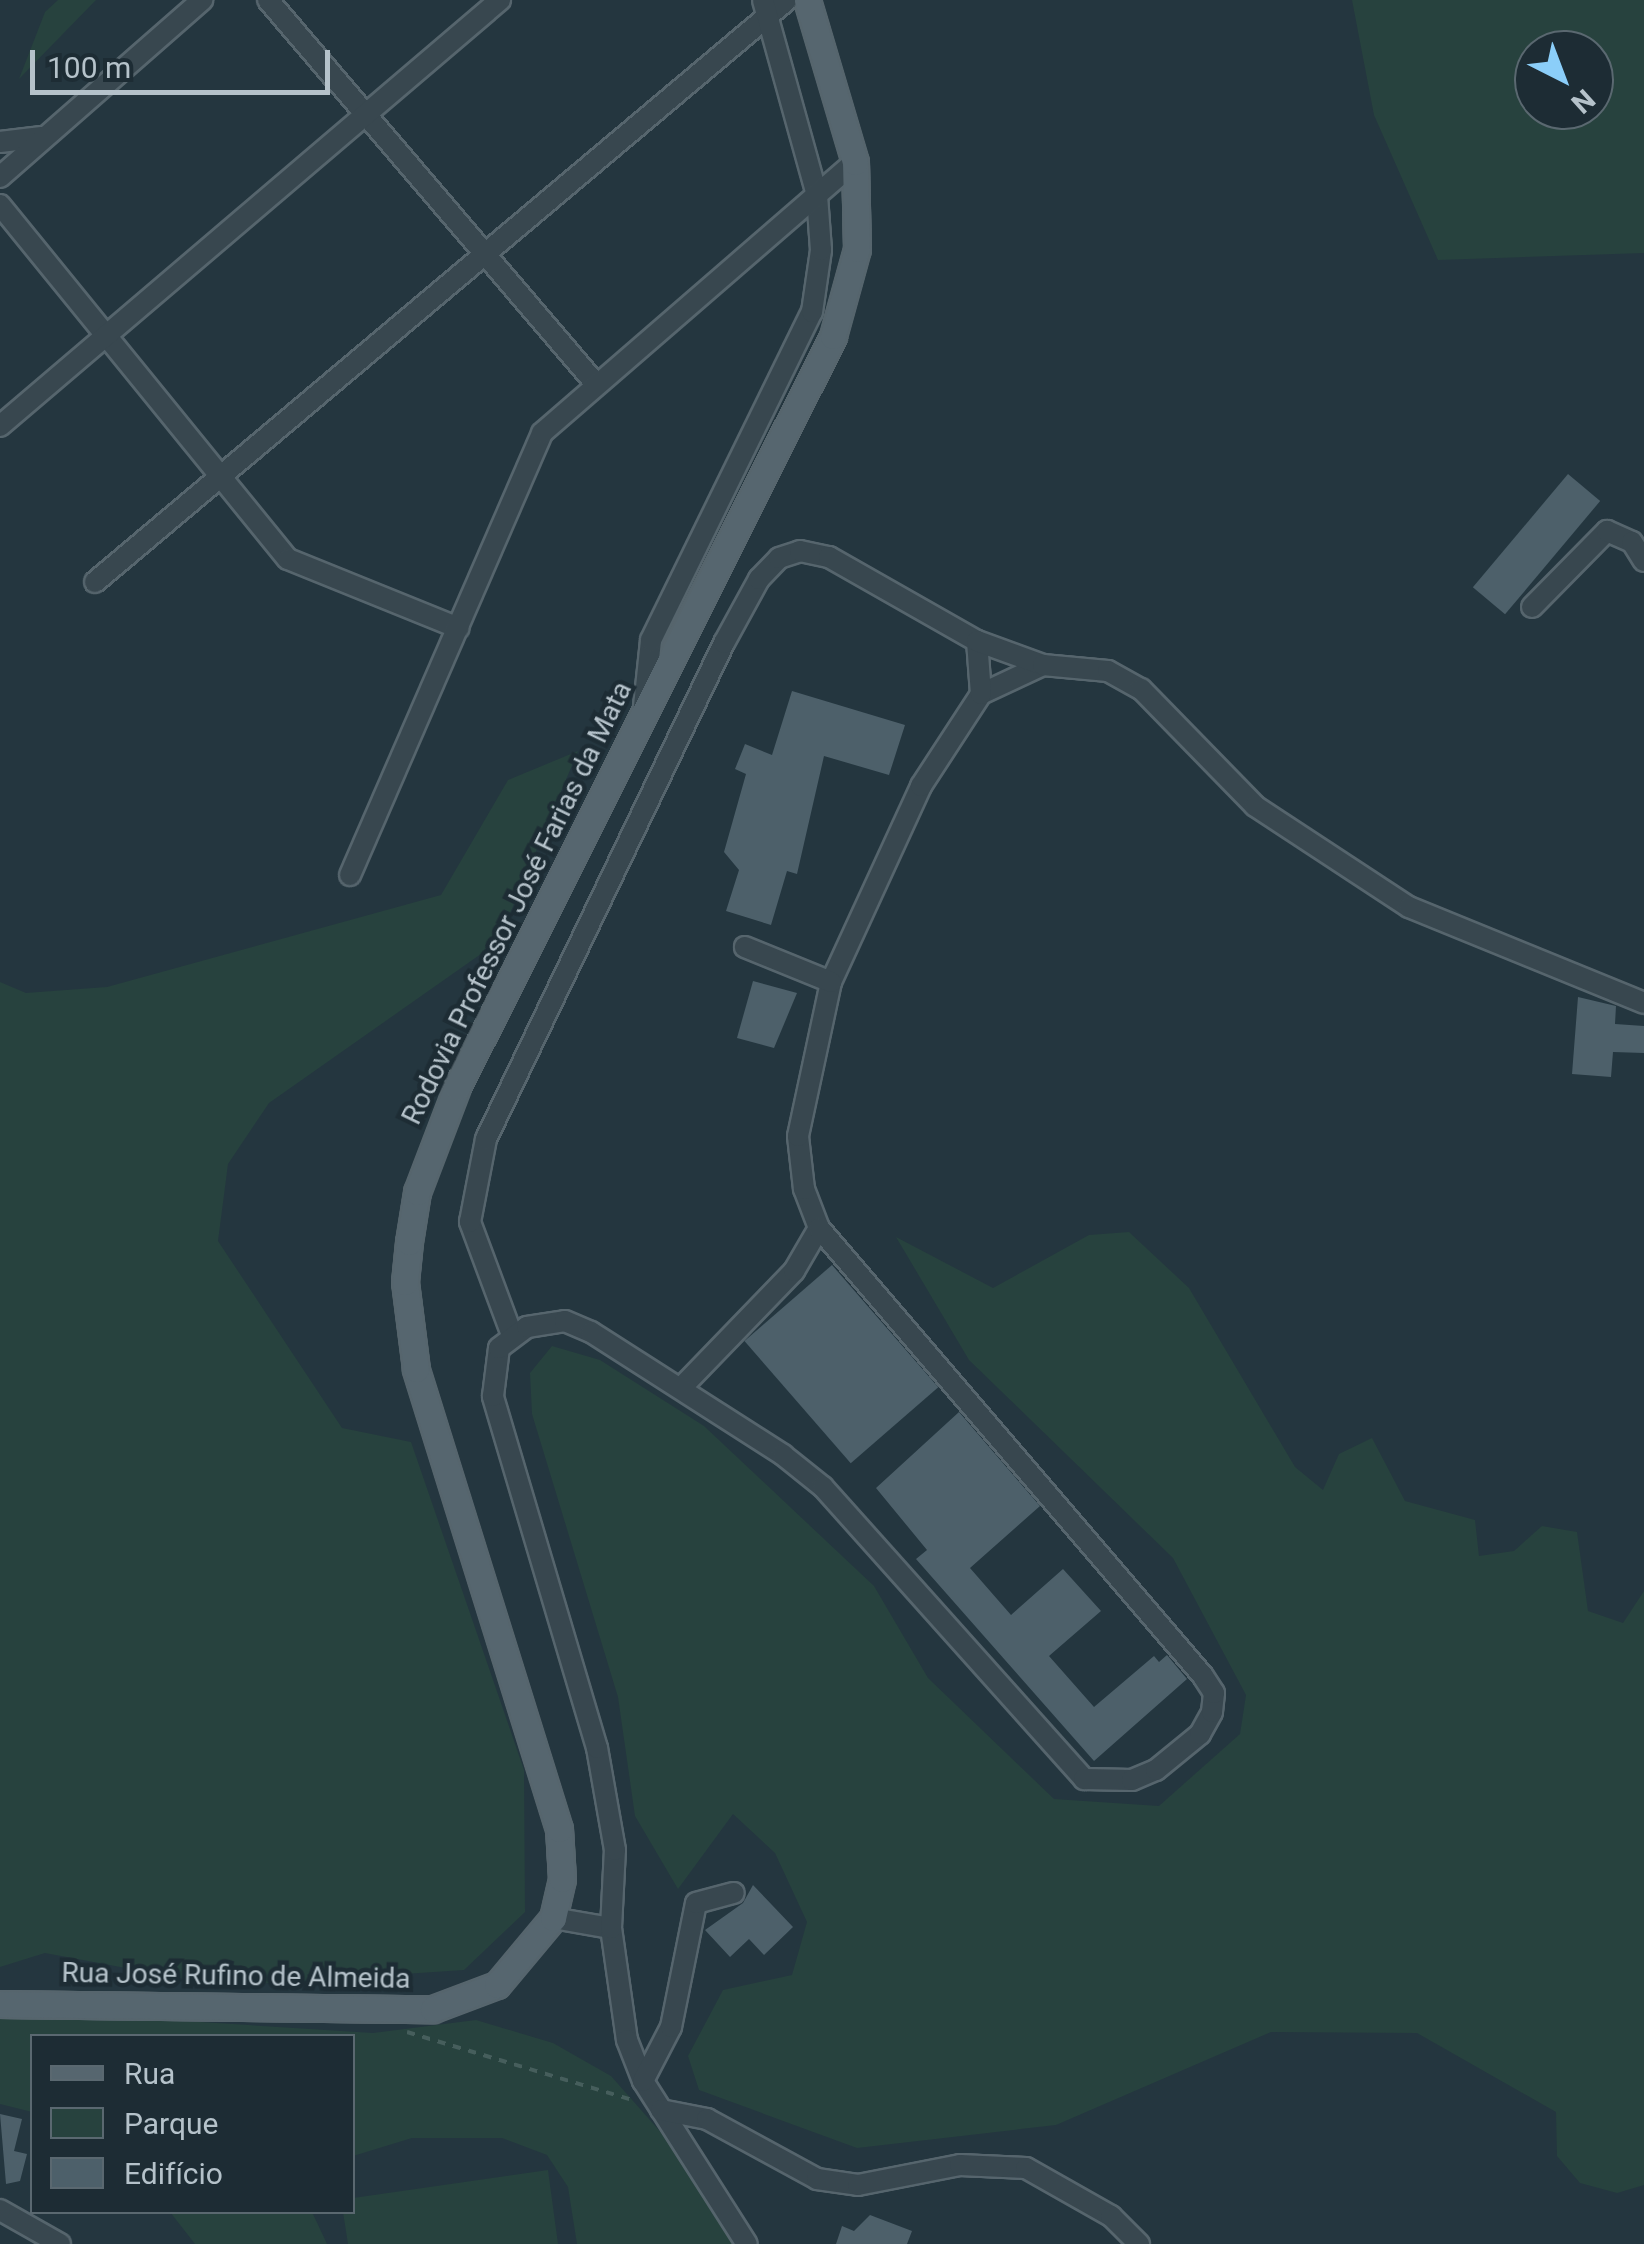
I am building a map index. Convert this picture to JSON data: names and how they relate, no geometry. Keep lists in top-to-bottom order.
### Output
{
  "streets": {
    "main road": ["Rodovia Professor José Farias da Mata", "Rua José Rufino de Almeida"]
  },
  "crossings": [
    ["Rodovia Professor José Farias da Mata", "Rua José Rufino de Almeida"]
  ],
  "legend": ["Rua", "Parque", "Edifício"],
  "scale_bar": "100 m",
  "north": "bottom right"
}
